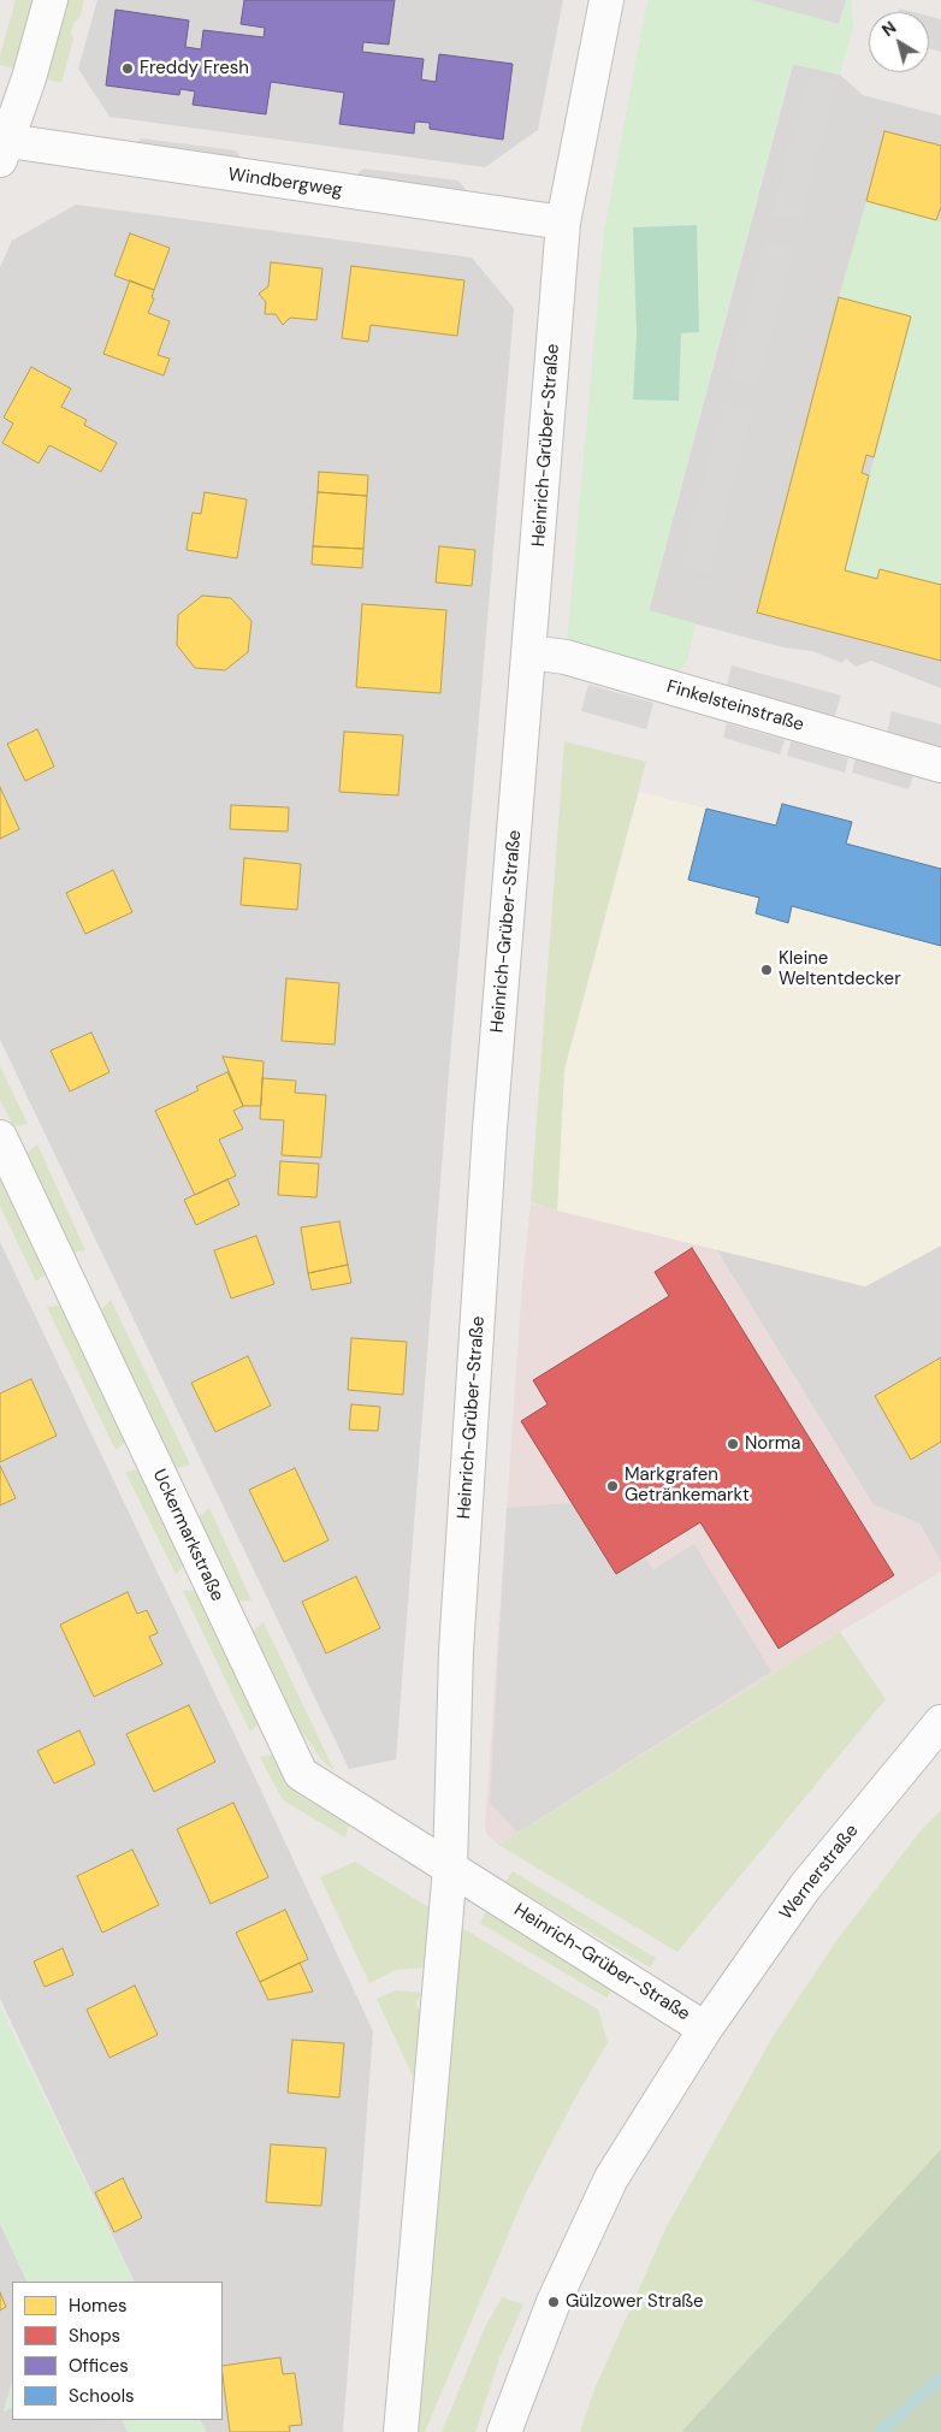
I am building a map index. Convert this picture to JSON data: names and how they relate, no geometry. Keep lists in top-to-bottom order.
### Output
{
  "streets": {
    "street": [
      "Windbergweg",
      "Heinrich-Grüber-Straße",
      "Finkelsteinstraße",
      "Uckermarkstraße",
      "Wernerstraße"
    ]
  },
  "crossings": [
    ["Windbergweg", "Heinrich-Grüber-Straße"],
    ["Heinrich-Grüber-Straße", "Finkelsteinstraße"],
    ["Heinrich-Grüber-Straße", "Uckermarkstraße"],
    ["Heinrich-Grüber-Straße", "Wernerstraße"]
  ],
  "places": [
    "Freddy Fresh",
    "Kleine Weltentdecker",
    "Norma",
    "Markgrafen Getränkemarkt",
    "Gülzower Straße"
  ],
  "legend": [
    "Homes",
    "Shops",
    "Offices",
    "Schools"
  ],
  "north": "top left"
}
